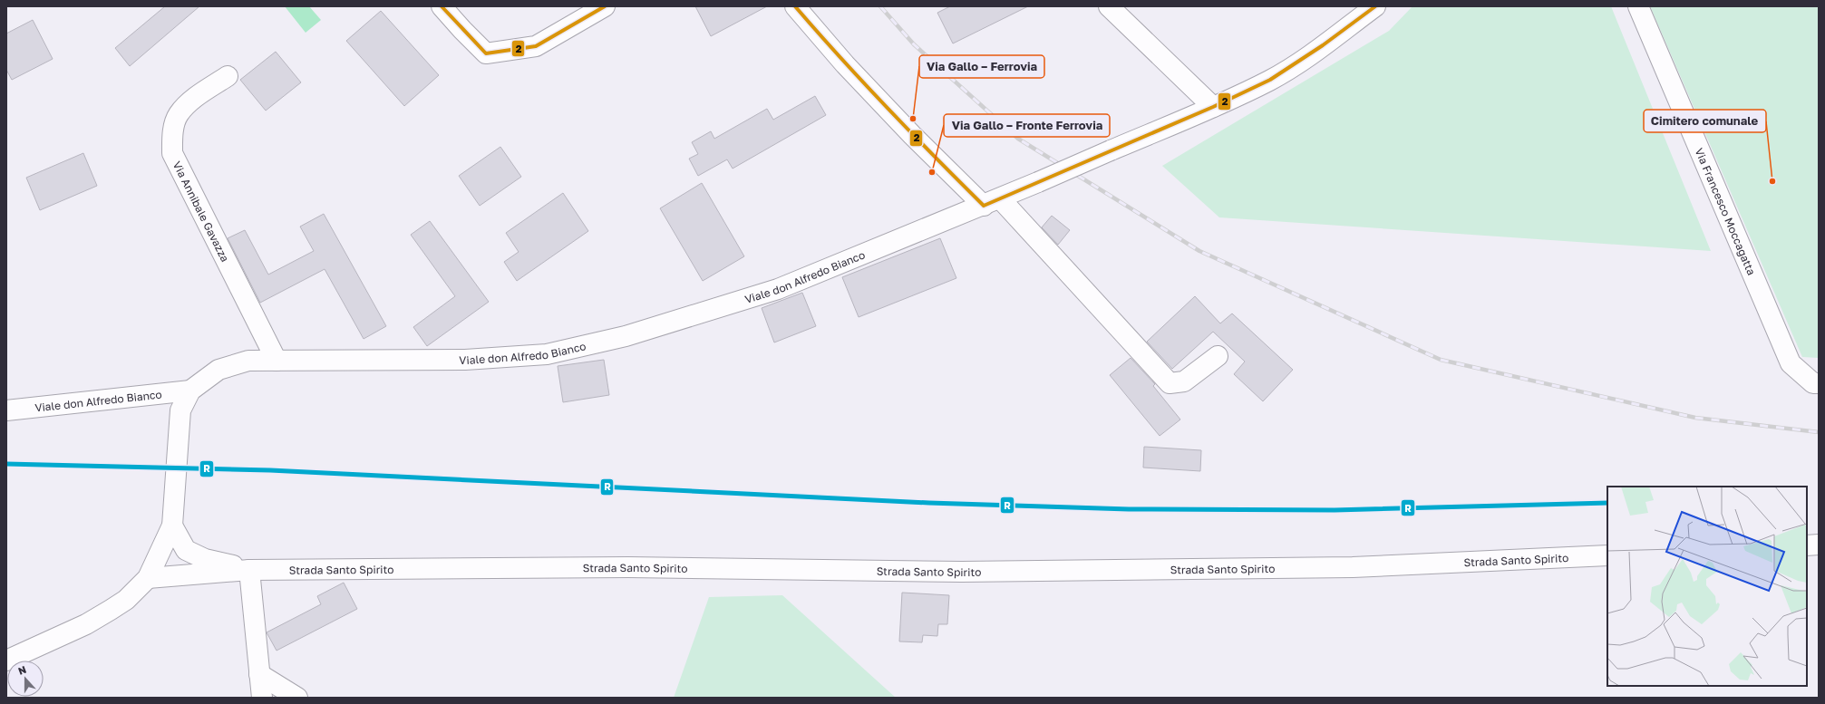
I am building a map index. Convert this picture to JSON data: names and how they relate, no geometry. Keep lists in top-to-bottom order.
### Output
{
  "streets": {
    "street": [
      "Via Annibale Gavazza",
      "Via Francesco Moccagatta",
      "Viale don Alfredo Bianco",
      "Strada Santo Spirito"
    ]
  },
  "crossings": [
    ["Via Annibale Gavazza", "Viale don Alfredo Bianco"],
    ["Viale don Alfredo Bianco", "Strada Santo Spirito"]
  ],
  "places": ["Via Gallo – Ferrovia", "Via Gallo – Fronte Ferrovia", "Cimitero comunale"],
  "lines": ["transit line 2", "transit line R"],
  "north": "top"
}
